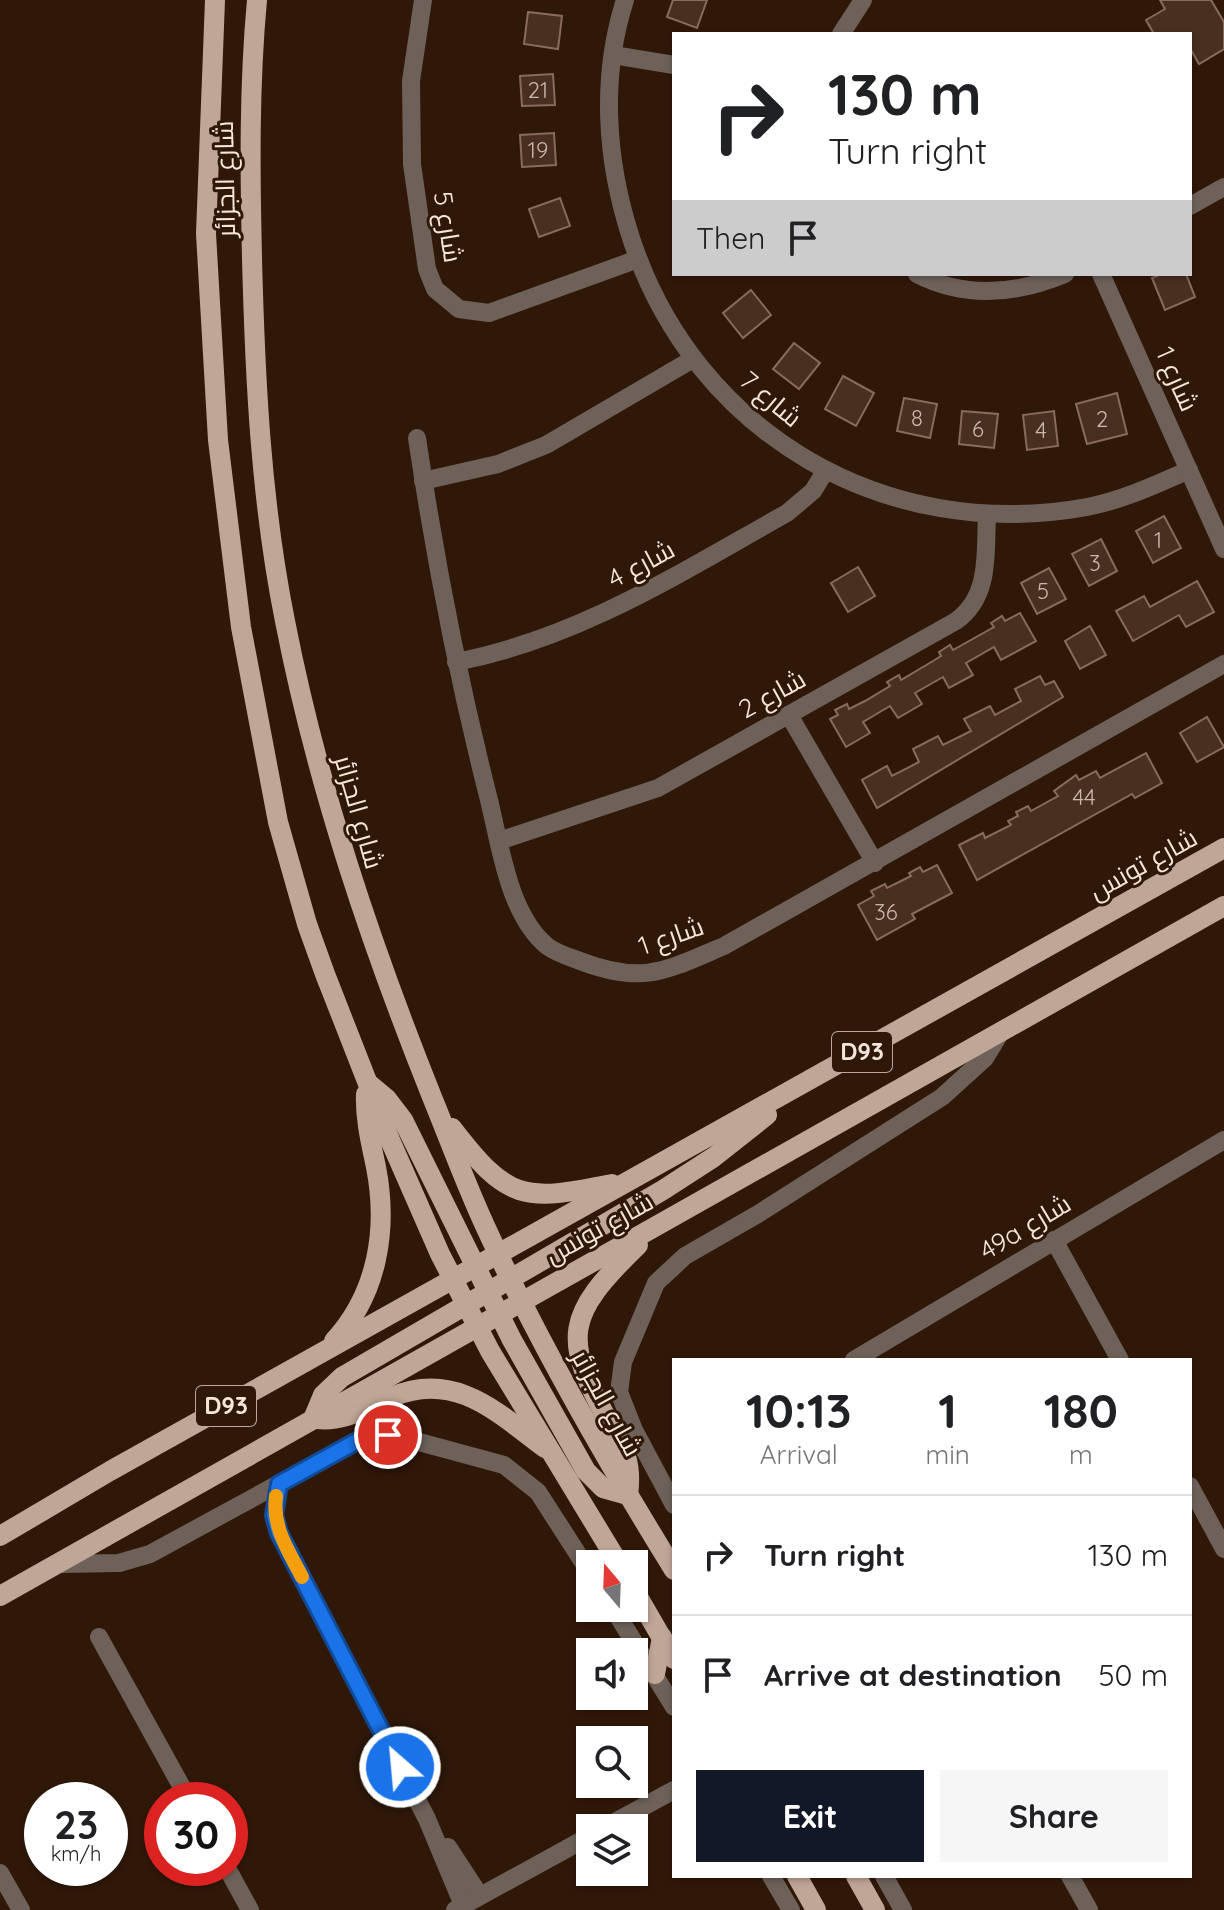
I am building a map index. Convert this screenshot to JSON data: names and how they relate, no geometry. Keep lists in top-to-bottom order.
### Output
{
  "streets": {
    "main road": ["شارع الجزائر", "شارع تونس", "D93"],
    "street": [
      "شارع 5",
      "شارع 1",
      "شارع 7",
      "شارع 4",
      "شارع 2",
      "49a شارع"
    ]
  },
  "crossings": [
    ["شارع الجزائر", "شارع تونس"],
    ["شارع 5", "شارع 7"],
    ["شارع 1", "شارع 7"],
    ["شارع 1", "شارع 4"],
    ["شارع 1", "شارع 2"],
    ["شارع 7", "شارع 4"],
    ["شارع 7", "شارع 2"]
  ],
  "house_numbers": [
    "21",
    "19",
    "8",
    "2",
    "6",
    "4",
    "1",
    "3",
    "5",
    "44",
    "36"
  ],
  "north": "top",
  "page": {
    "turn": ["130 m", "Turn right"],
    "then": "Then",
    "eta": [
      "10:13",
      "Arrival",
      "1",
      "min",
      "180",
      "m"
    ],
    "list": [
      {
        "name": "Turn right",
        "value": "130 m"
      },
      {
        "name": "Arrive at destination",
        "value": "50 m"
      }
    ],
    "buttons": ["Exit", "Share"],
    "speed": "23 km/h",
    "limit": "30"
  }
}
